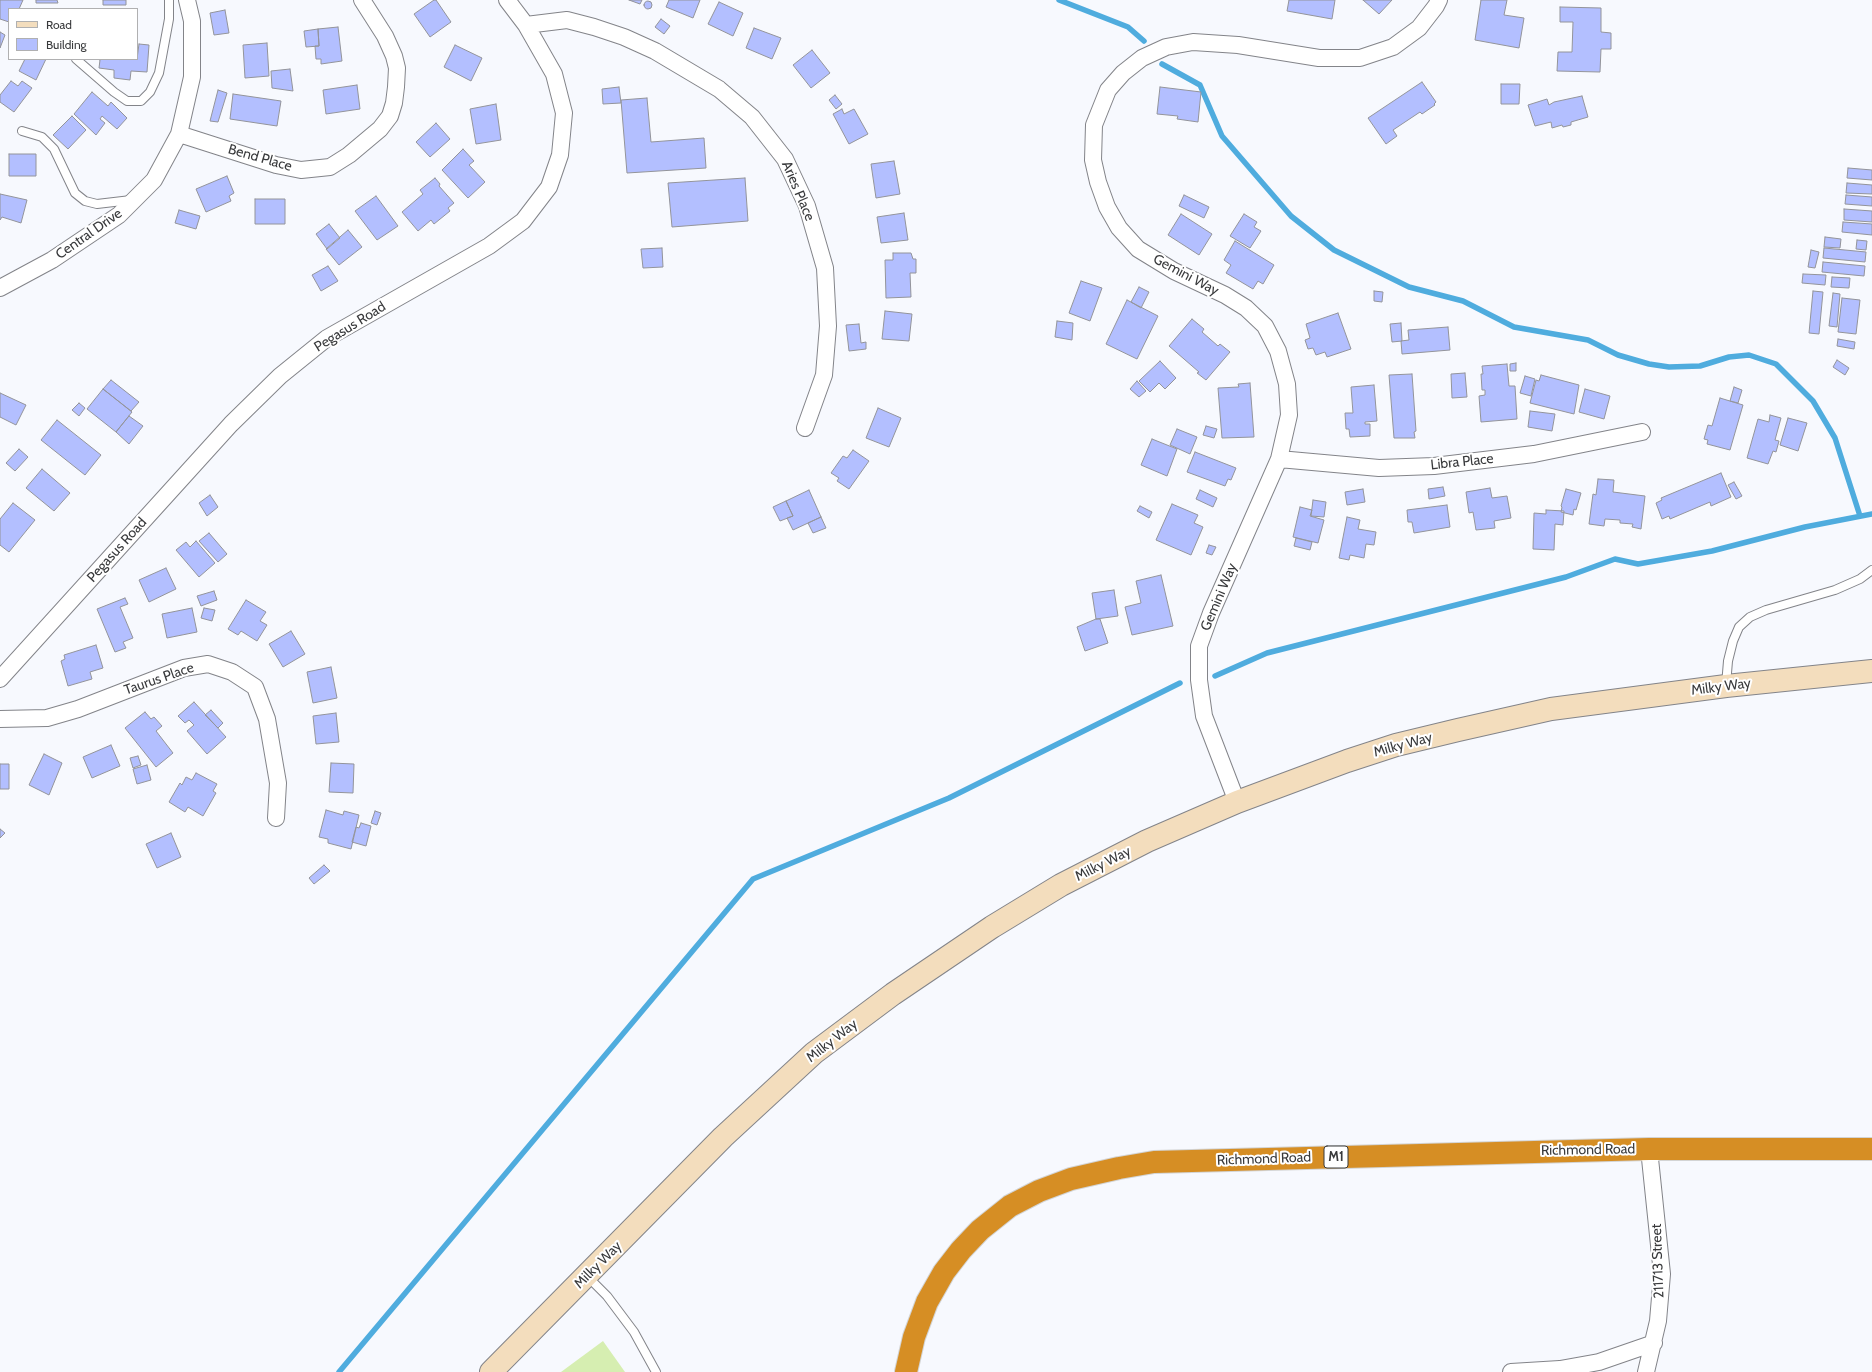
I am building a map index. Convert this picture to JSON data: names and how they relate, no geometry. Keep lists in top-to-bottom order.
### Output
{
  "streets": {
    "highway": ["Richmond Road", "M1"],
    "street": [
      "Bend Place",
      "Aries Place",
      "Central Drive",
      "Gemini Way",
      "Pegasus Road",
      "Libra Place",
      "Taurus Place",
      "Milky Way",
      "211713 Street"
    ]
  },
  "crossings": [
    ["Bend Place", "Central Drive"],
    ["Aries Place", "Pegasus Road"],
    ["Gemini Way", "Libra Place"],
    ["Gemini Way", "Milky Way"],
    ["Richmond Road", "211713 Street"]
  ],
  "legend": ["Road", "Building"]
}
